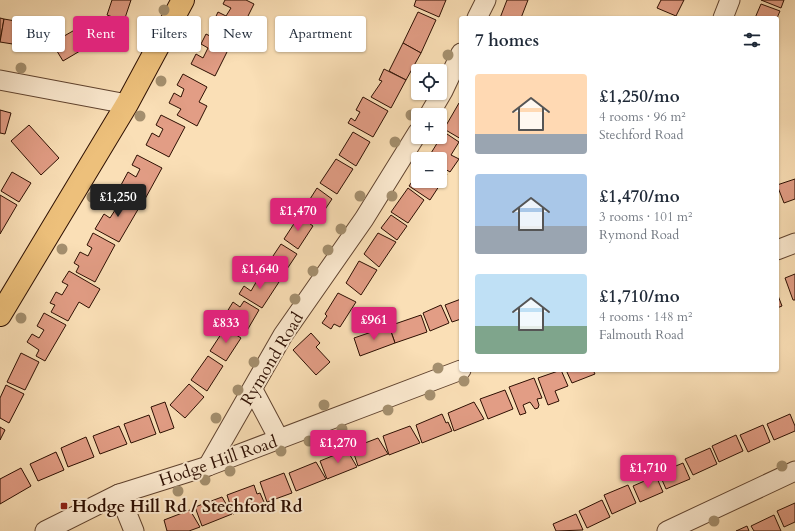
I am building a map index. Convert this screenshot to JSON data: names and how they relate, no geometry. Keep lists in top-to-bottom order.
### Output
{
  "streets": {
    "street": ["Rymond Road", "Hodge Hill Road"]
  },
  "crossings": [
    ["Rymond Road", "Hodge Hill Road"]
  ],
  "places": {
    "transit": ["Hodge Hill Rd / Stechford Rd"]
  },
  "page": {
    "chip": [
      "Buy",
      "Rent",
      "Filters",
      "New",
      "Apartment"
    ],
    "heading": "7 homes",
    "map_buttons": ["+", "−"],
    "list": [
      {
        "name": "£1,250/mo",
        "note": "4 rooms · 96 m² · Stechford Road"
      },
      {
        "name": "£1,470/mo",
        "note": "3 rooms · 101 m² · Rymond Road"
      },
      {
        "name": "£1,710/mo",
        "note": "4 rooms · 148 m² · Falmouth Road"
      }
    ],
    "price": [
      "£1,250",
      "£1,470",
      "£1,640",
      "£961",
      "£833",
      "£1,270",
      "£1,710"
    ]
  }
}
